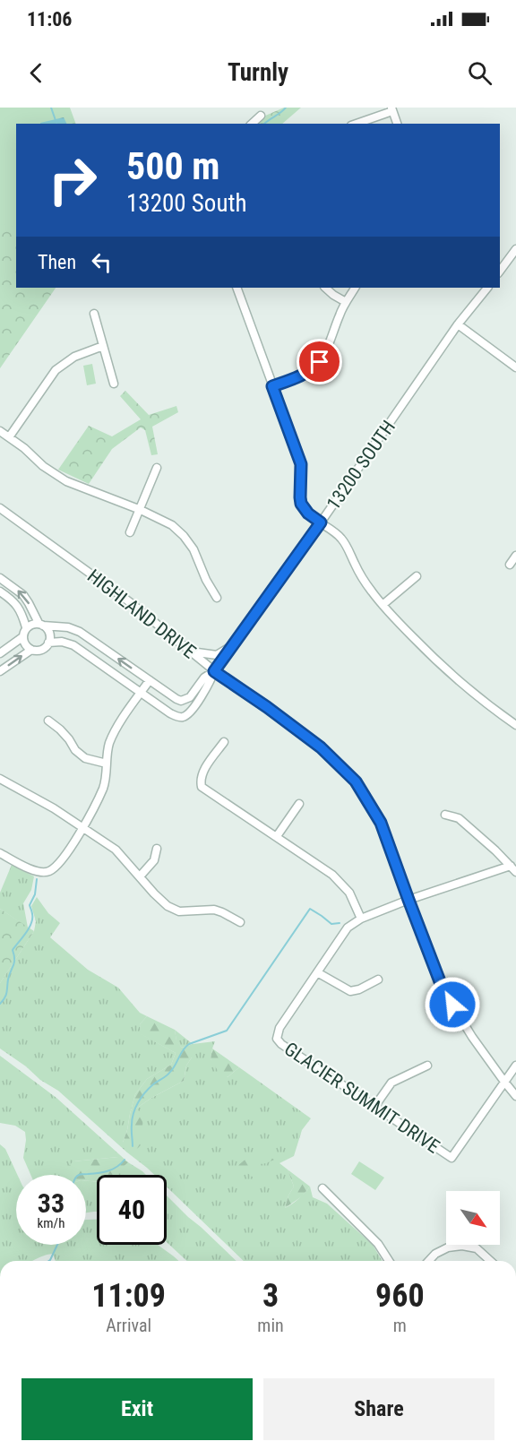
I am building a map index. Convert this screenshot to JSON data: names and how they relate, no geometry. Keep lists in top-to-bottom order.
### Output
{
  "streets": {
    "street": ["13200 SOUTH", "HIGHLAND DRIVE", "GLACIER SUMMIT DRIVE"]
  },
  "crossings": [
    ["13200 SOUTH", "HIGHLAND DRIVE"],
    ["HIGHLAND DRIVE", "GLACIER SUMMIT DRIVE"]
  ],
  "north": "bottom right",
  "page": {
    "status": "11:06",
    "header": "Turnly",
    "turn": ["500 m", "13200 South"],
    "then": "Then",
    "speed": "33 km/h",
    "limit": "40",
    "eta": [
      "11:09",
      "Arrival",
      "3",
      "min",
      "960",
      "m"
    ],
    "buttons": ["Exit", "Share"]
  }
}
